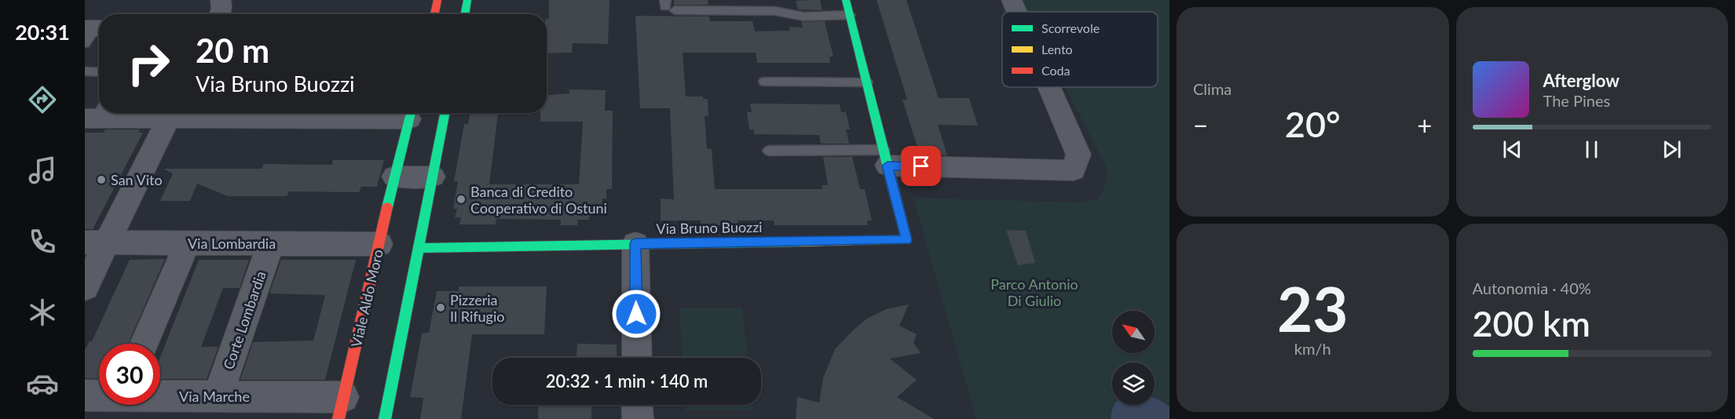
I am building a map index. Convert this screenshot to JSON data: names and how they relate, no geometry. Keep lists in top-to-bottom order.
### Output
{
  "streets": {
    "street": [
      "Via Bruno Buozzi",
      "Via Lombardia",
      "Viale Aldo Moro",
      "Corte Lombardia",
      "Via Marche"
    ]
  },
  "crossings": [
    ["Via Lombardia", "Viale Aldo Moro"],
    ["Via Lombardia", "Corte Lombardia"],
    ["Viale Aldo Moro", "Via Marche"],
    ["Corte Lombardia", "Via Marche"]
  ],
  "parks": ["Parco Antonio Di Giulio"],
  "places": ["San Vito", "Banca di Credito Cooperativo di Ostuni", "Pizzeria Il Rifugio"],
  "legend": ["Scorrevole", "Lento", "Coda"],
  "north": "top left",
  "page": {
    "tabs": "20:31",
    "tile": [
      "Clima",
      ["23", "km/h"],
      ["Autonomia · 40%", "200 km"]
    ],
    "turn": ["20 m", "Via Bruno Buozzi"],
    "song": ["Afterglow", "The Pines"],
    "heat": ["−", "20°", "+"],
    "limit": "30",
    "trip": "20:32 · 1 min · 140 m"
  }
}
